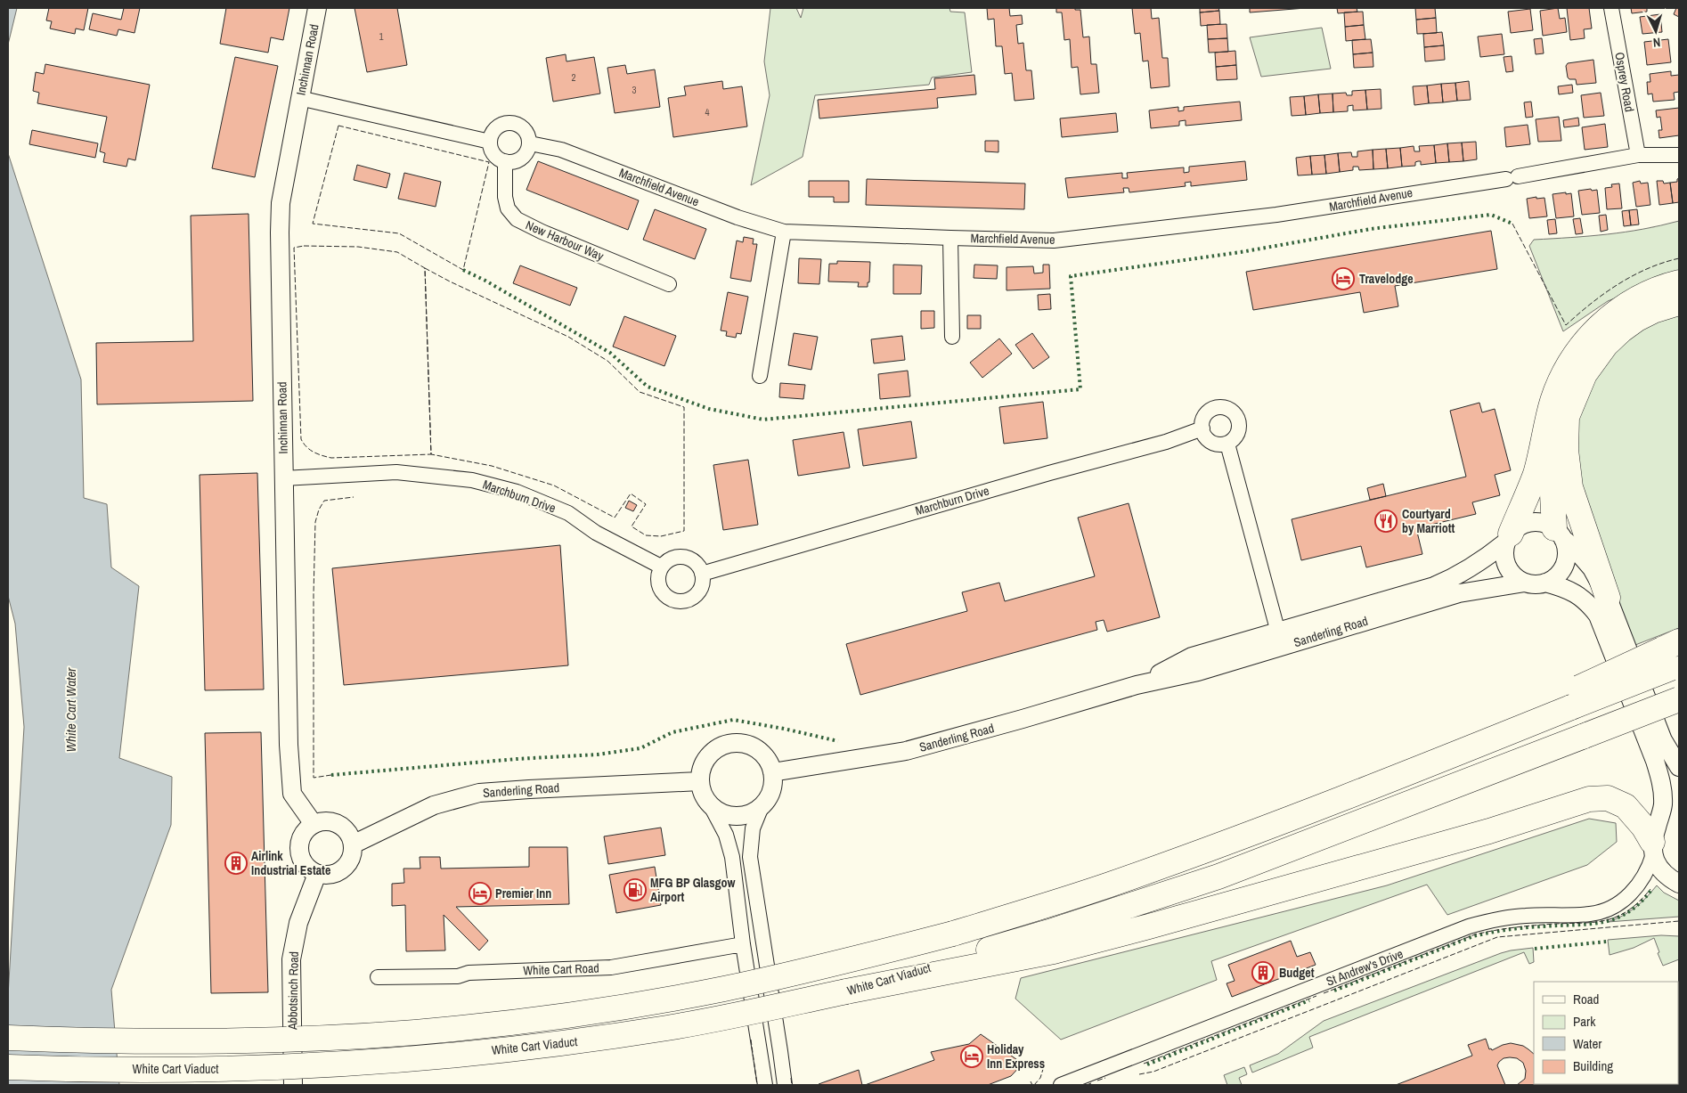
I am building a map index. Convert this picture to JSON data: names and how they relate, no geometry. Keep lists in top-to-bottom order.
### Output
{
  "streets": {
    "highway": ["White Cart Viaduct"],
    "street": [
      "Inchinnan Road",
      "Osprey Road",
      "Marchfield Avenue",
      "New Harbour Way",
      "Marchburn Drive",
      "Sanderling Road",
      "St Andrew's Drive",
      "White Cart Road",
      "Abbotsinch Road"
    ]
  },
  "crossings": [
    ["Inchinnan Road", "Marchburn Drive"],
    ["Inchinnan Road", "Sanderling Road"],
    ["Inchinnan Road", "Abbotsinch Road"],
    ["Osprey Road", "Marchfield Avenue"],
    ["Marchfield Avenue", "New Harbour Way"],
    ["Sanderling Road", "Abbotsinch Road"]
  ],
  "water": ["White Cart Water"],
  "places": {
    "hotel": ["Travelodge", "Premier Inn", "Holiday Inn Express"],
    "restaurant": ["Courtyard by Marriott"],
    "building": ["Airlink Industrial Estate", "Budget"],
    "fuel station": ["MFG BP Glasgow Airport"]
  },
  "house_numbers": [
    "1",
    "2",
    "3",
    "4"
  ],
  "legend": [
    "Road",
    "Park",
    "Water",
    "Building"
  ],
  "north": "bottom"
}
